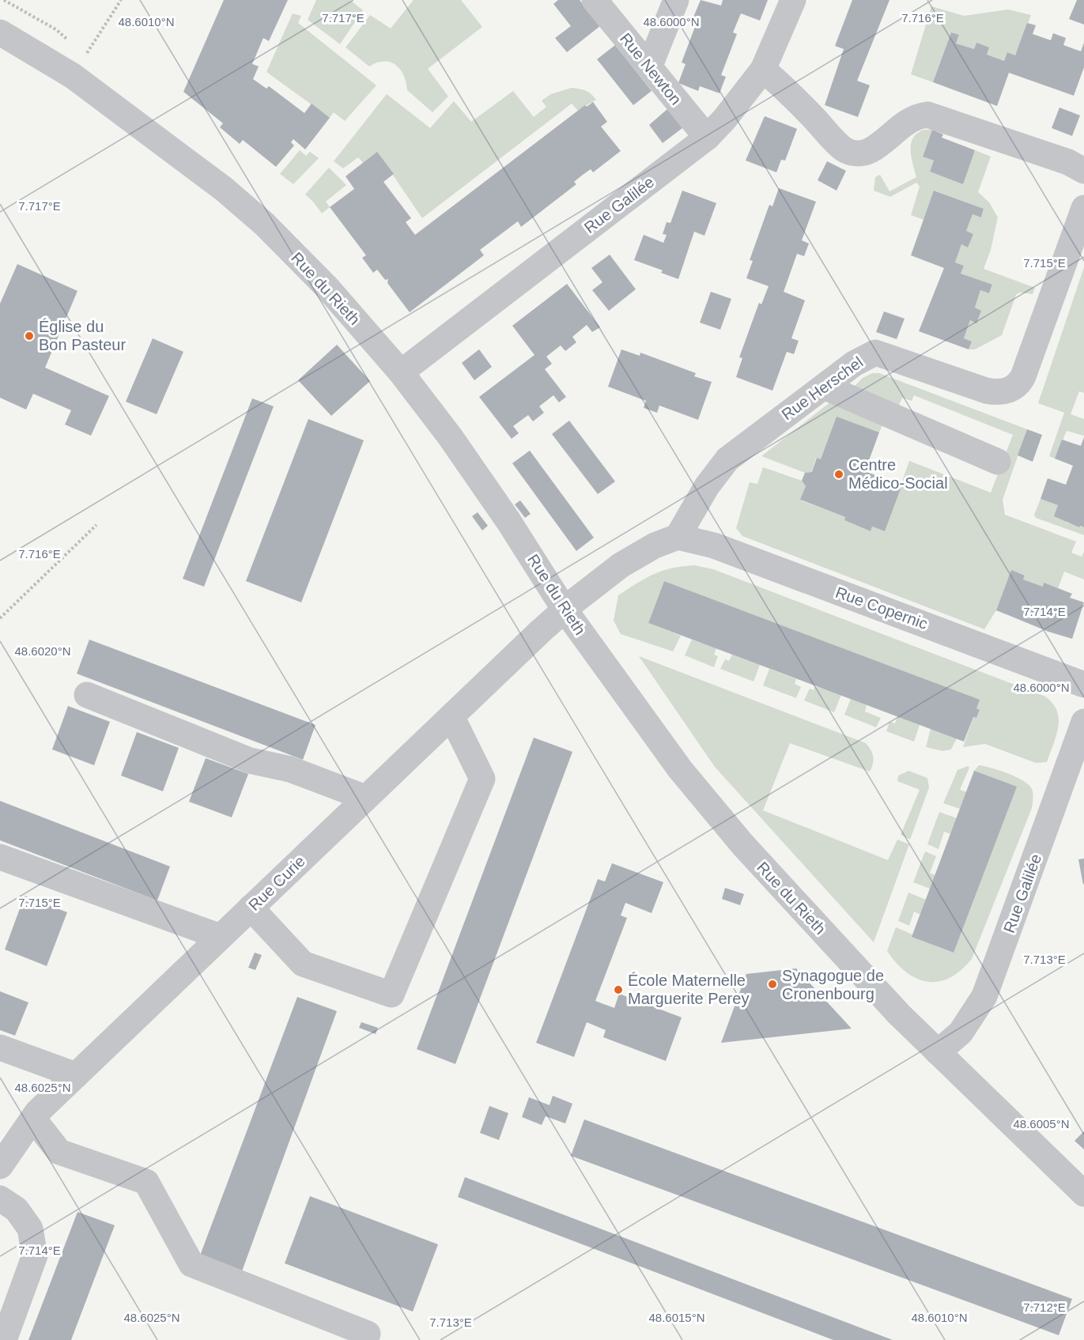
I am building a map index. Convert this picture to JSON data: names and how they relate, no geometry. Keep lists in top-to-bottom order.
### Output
{
  "streets": {
    "street": [
      "Rue Newton",
      "Rue Galilée",
      "Rue du Rieth",
      "Rue Herschel",
      "Rue Copernic",
      "Rue Curie"
    ]
  },
  "crossings": [
    ["Rue Newton", "Rue Galilée"],
    ["Rue Galilée", "Rue du Rieth"],
    ["Rue du Rieth", "Rue Curie"],
    ["Rue Herschel", "Rue Copernic"]
  ],
  "places": [
    "Église du Bon Pasteur",
    "Centre Médico-Social",
    "Synagogue de Cronenbourg",
    "École Maternelle Marguerite Perey"
  ],
  "coordinates": [
    "7.717°E",
    "7.716°E",
    "48.6010°N",
    "48.6000°N",
    "7.715°E",
    "7.714°E",
    "48.6020°N",
    "7.713°E",
    "48.6025°N",
    "48.6005°N",
    "7.712°E",
    "48.6015°N"
  ]
}
